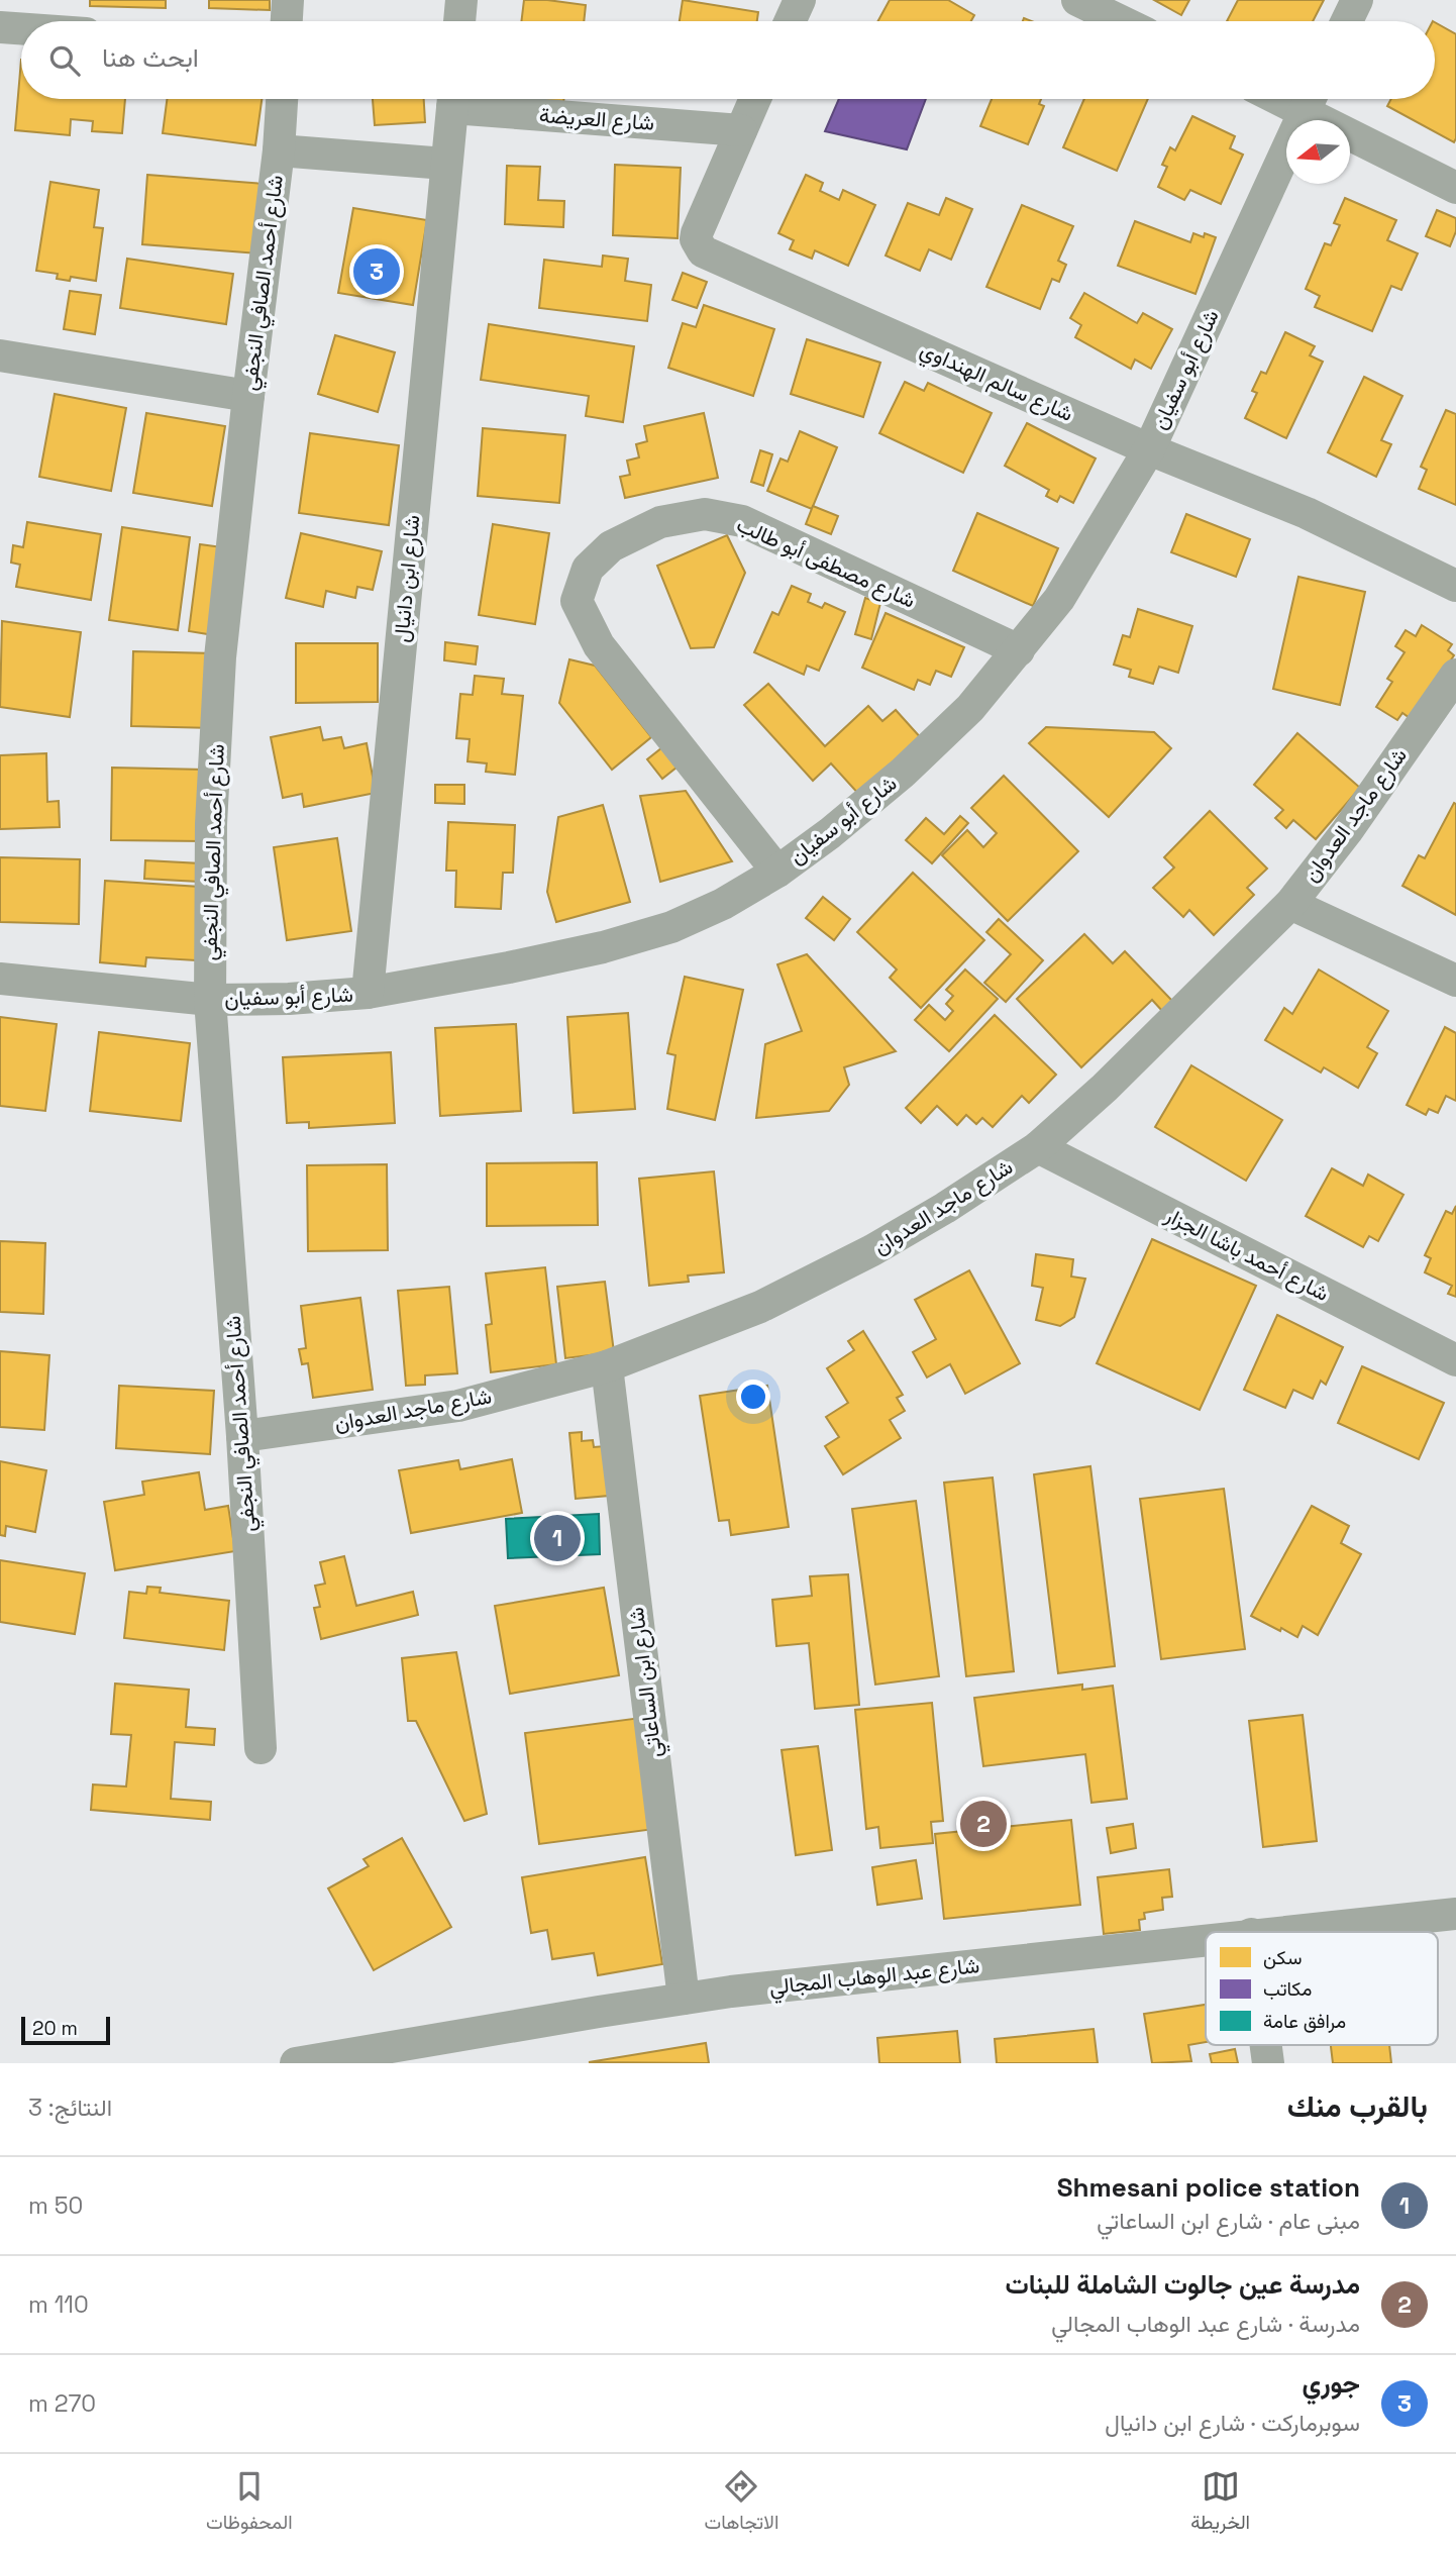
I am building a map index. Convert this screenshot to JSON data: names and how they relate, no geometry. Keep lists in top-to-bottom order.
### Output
{
  "streets": {
    "street": [
      "شارع العريضة",
      "شارع أحمد الصافي النجفي",
      "شارع أبو سفيان",
      "شارع سالم الهنداوي",
      "شارع مصطفى أبو طالب",
      "شارع ابن دانيال",
      "شارع ماجد العدوان",
      "شارع أحمد باشا الجزار",
      "شارع ابن الساعاتي",
      "شارع عبد الوهاب المجالي"
    ]
  },
  "crossings": [
    ["شارع العريضة", "شارع سالم الهنداوي"],
    ["شارع أحمد الصافي النجفي", "شارع أبو سفيان"],
    ["شارع أحمد الصافي النجفي", "شارع ماجد العدوان"],
    ["شارع أبو سفيان", "شارع سالم الهنداوي"],
    ["شارع أبو سفيان", "شارع مصطفى أبو طالب"],
    ["شارع أبو سفيان", "شارع ابن دانيال"],
    ["شارع ماجد العدوان", "شارع أحمد باشا الجزار"],
    ["شارع ماجد العدوان", "شارع ابن الساعاتي"],
    ["شارع ابن الساعاتي", "شارع عبد الوهاب المجالي"]
  ],
  "legend": ["سكن", "مكاتب", "مرافق عامة"],
  "scale_bar": "20 m",
  "north": "left",
  "page": {
    "search": "ابحث هنا",
    "pins": ["3", "1", "2"],
    "scale": "20 m",
    "heading": ["بالقرب منك", "النتائج: 3"],
    "list": [
      {
        "mark": "1",
        "name": "Shmesani police station",
        "note": "مبنى عام · شارع ابن الساعاتي",
        "value": "50 m"
      },
      {
        "mark": "2",
        "name": "مدرسة عين جالوت الشاملة للبنات",
        "note": "مدرسة · شارع عبد الوهاب المجالي",
        "value": "110 m"
      },
      {
        "mark": "3",
        "name": "جوري",
        "note": "سوبرماركت · شارع ابن دانيال",
        "value": "270 m"
      }
    ],
    "nav": ["الخريطة", "الاتجاهات", "المحفوظات"]
  }
}
